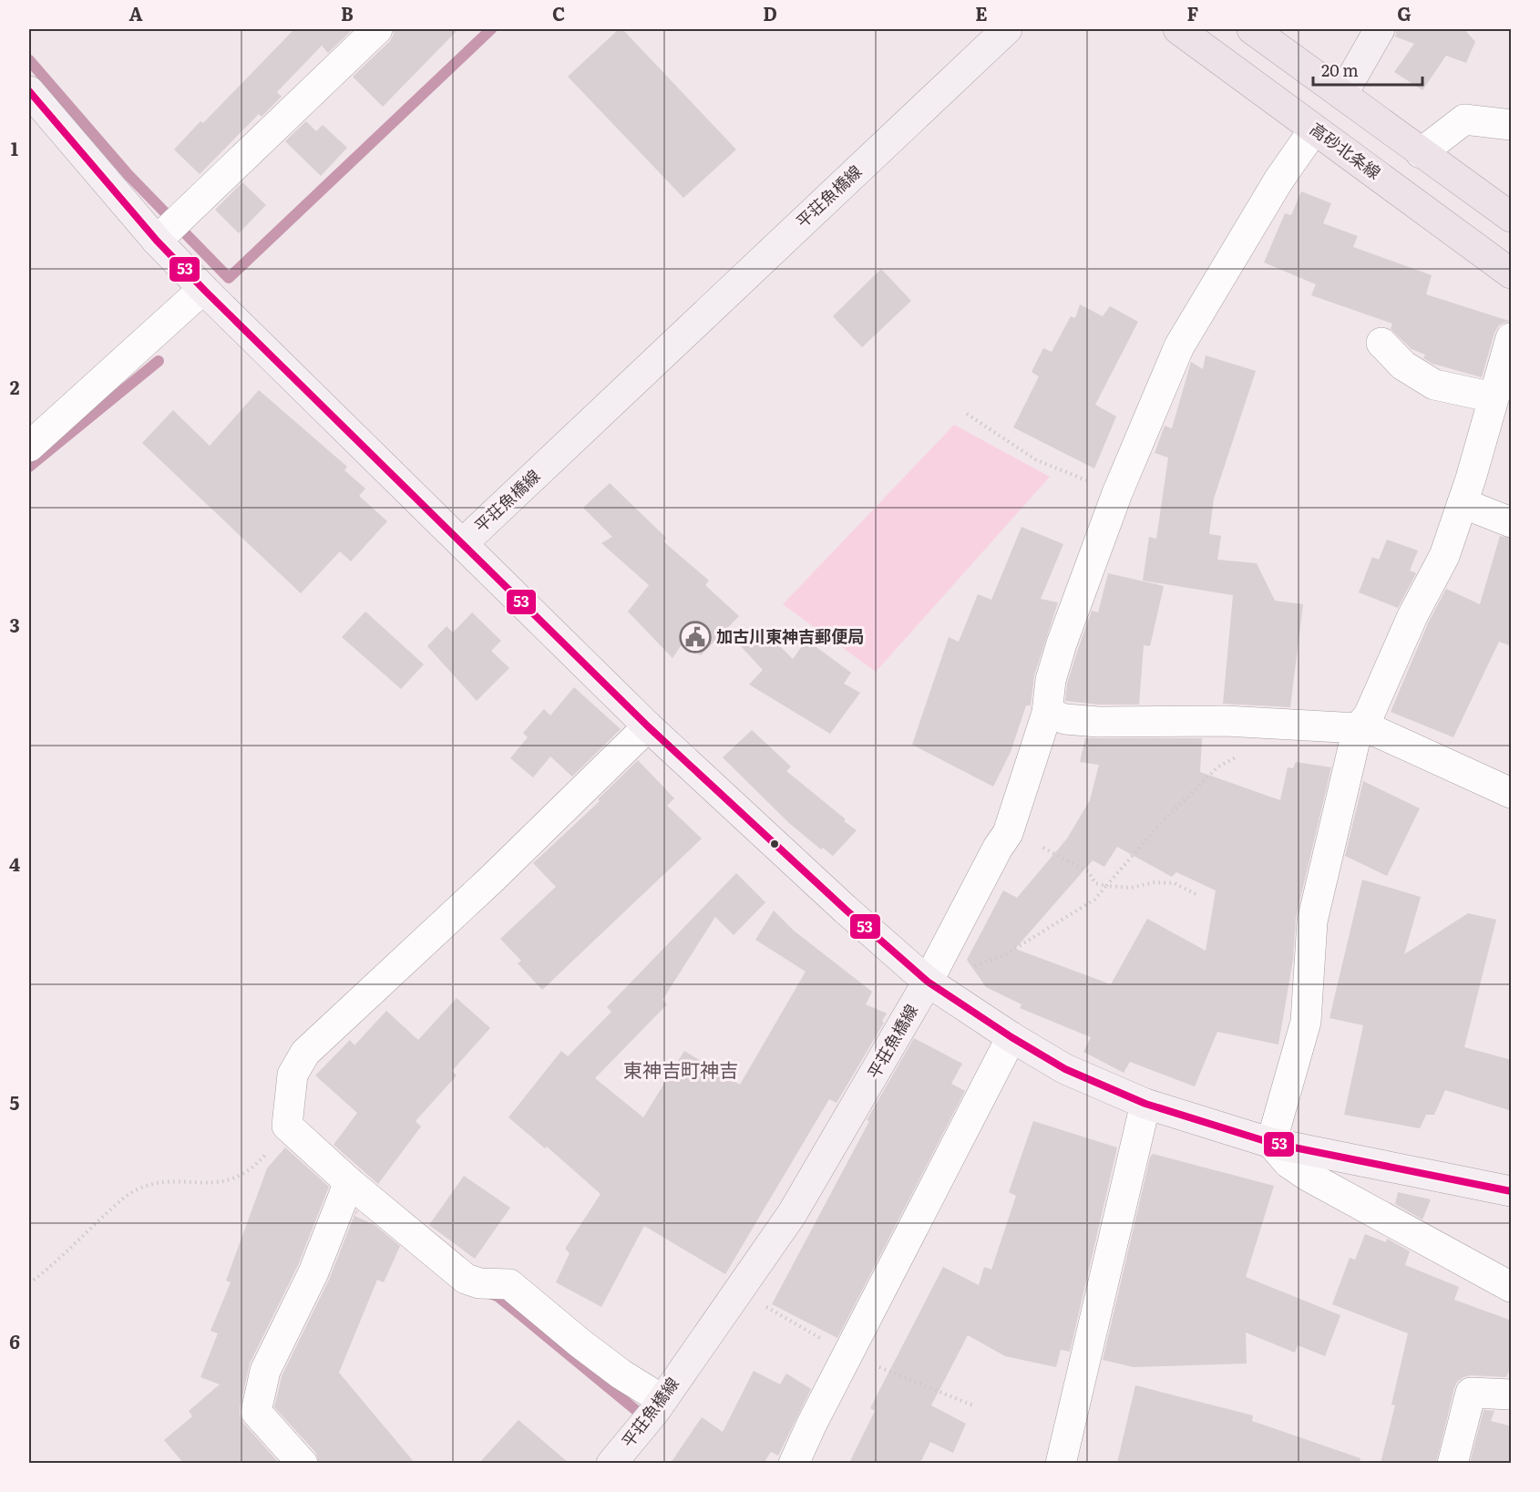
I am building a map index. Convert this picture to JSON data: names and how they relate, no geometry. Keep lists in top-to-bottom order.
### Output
{
  "streets": {
    "main road": ["高砂北条線", "平荘魚橋線"]
  },
  "districts": ["東神吉町神吉"],
  "places": {
    "public building": ["加古川東神吉郵便局"]
  },
  "lines": ["transit line 53"],
  "scale_bar": "20 m",
  "grid": {
    "columns": [
      "A",
      "B",
      "C",
      "D",
      "E",
      "F",
      "G"
    ],
    "rows": [
      "1",
      "2",
      "3",
      "4",
      "5",
      "6"
    ]
  }
}
